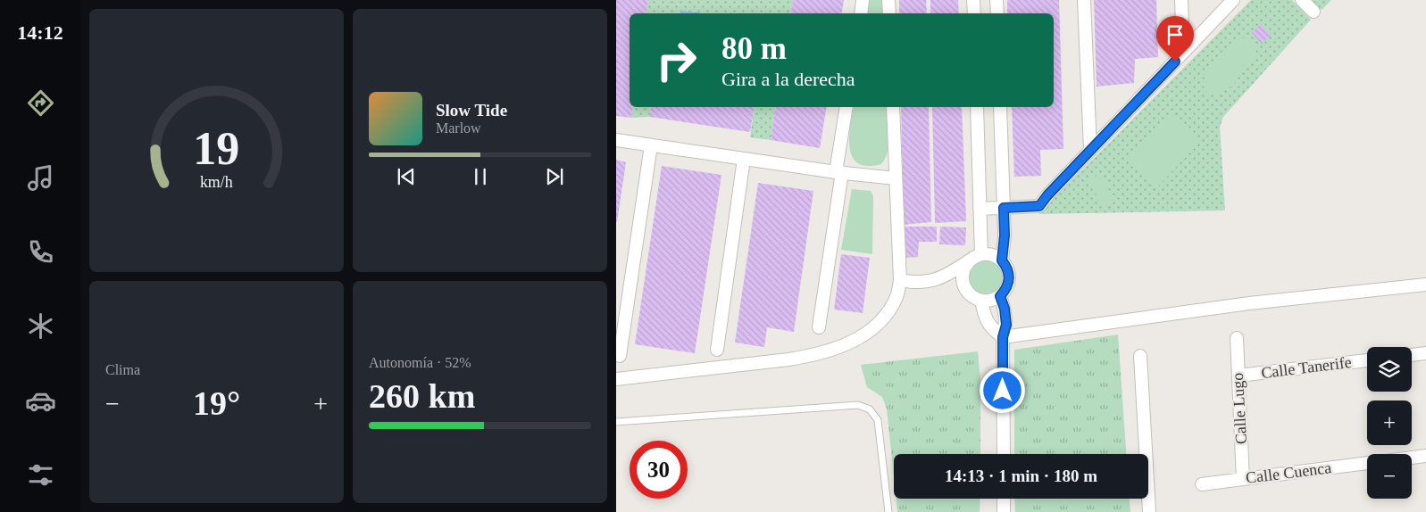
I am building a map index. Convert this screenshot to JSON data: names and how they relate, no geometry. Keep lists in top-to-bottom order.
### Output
{
  "streets": {
    "street": ["Calle Tanerife", "Calle Lugo", "Calle Cuenca"]
  },
  "crossings": [
    ["Calle Tanerife", "Calle Lugo"],
    ["Calle Lugo", "Calle Cuenca"]
  ],
  "page": {
    "tabs": "14:12",
    "turn": ["80 m", "Gira a la derecha"],
    "song": ["Slow Tide", "Marlow"],
    "tile": [
      "Clima",
      ["Autonomía · 52%", "260 km"]
    ],
    "map_buttons": ["+", "−"],
    "heat": ["−", "19°", "+"],
    "limit": "30",
    "trip": "14:13 · 1 min · 180 m",
    "gauge": ["19", "km/h"]
  }
}
